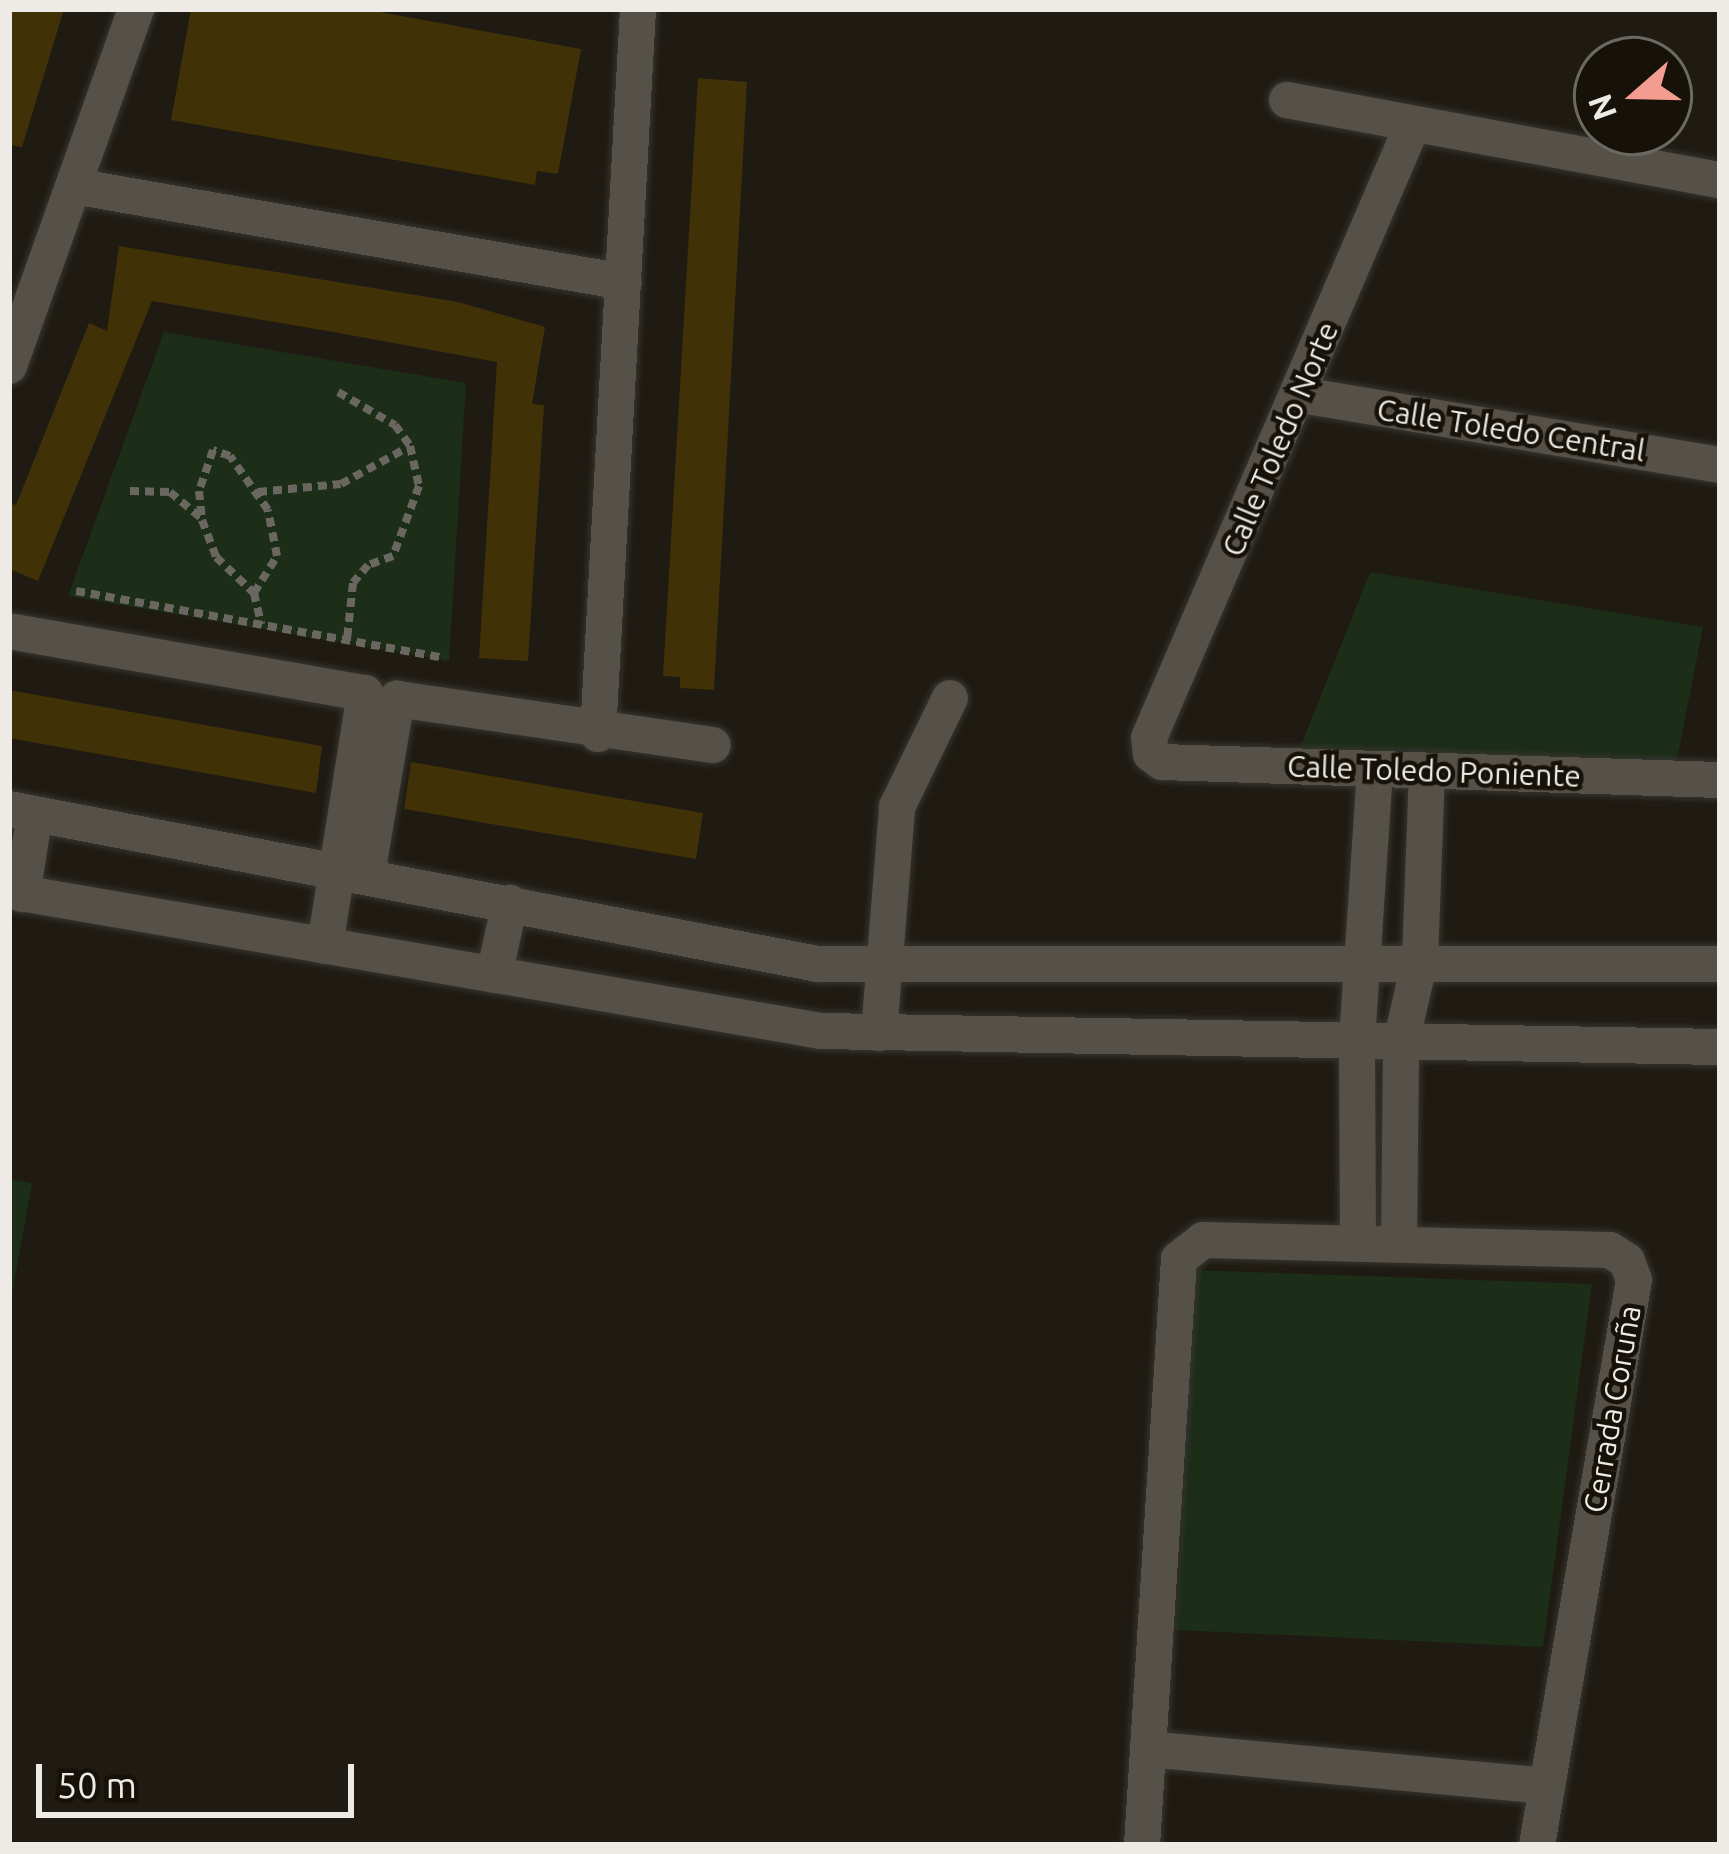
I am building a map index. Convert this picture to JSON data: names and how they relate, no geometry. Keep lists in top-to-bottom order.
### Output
{
  "streets": {
    "street": [
      "Calle Toledo Central",
      "Calle Toledo Norte",
      "Calle Toledo Poniente",
      "Cerrada Coruña"
    ]
  },
  "crossings": [
    ["Calle Toledo Central", "Calle Toledo Norte"],
    ["Calle Toledo Norte", "Calle Toledo Poniente"]
  ],
  "scale_bar": "50 m",
  "north": "left"
}
